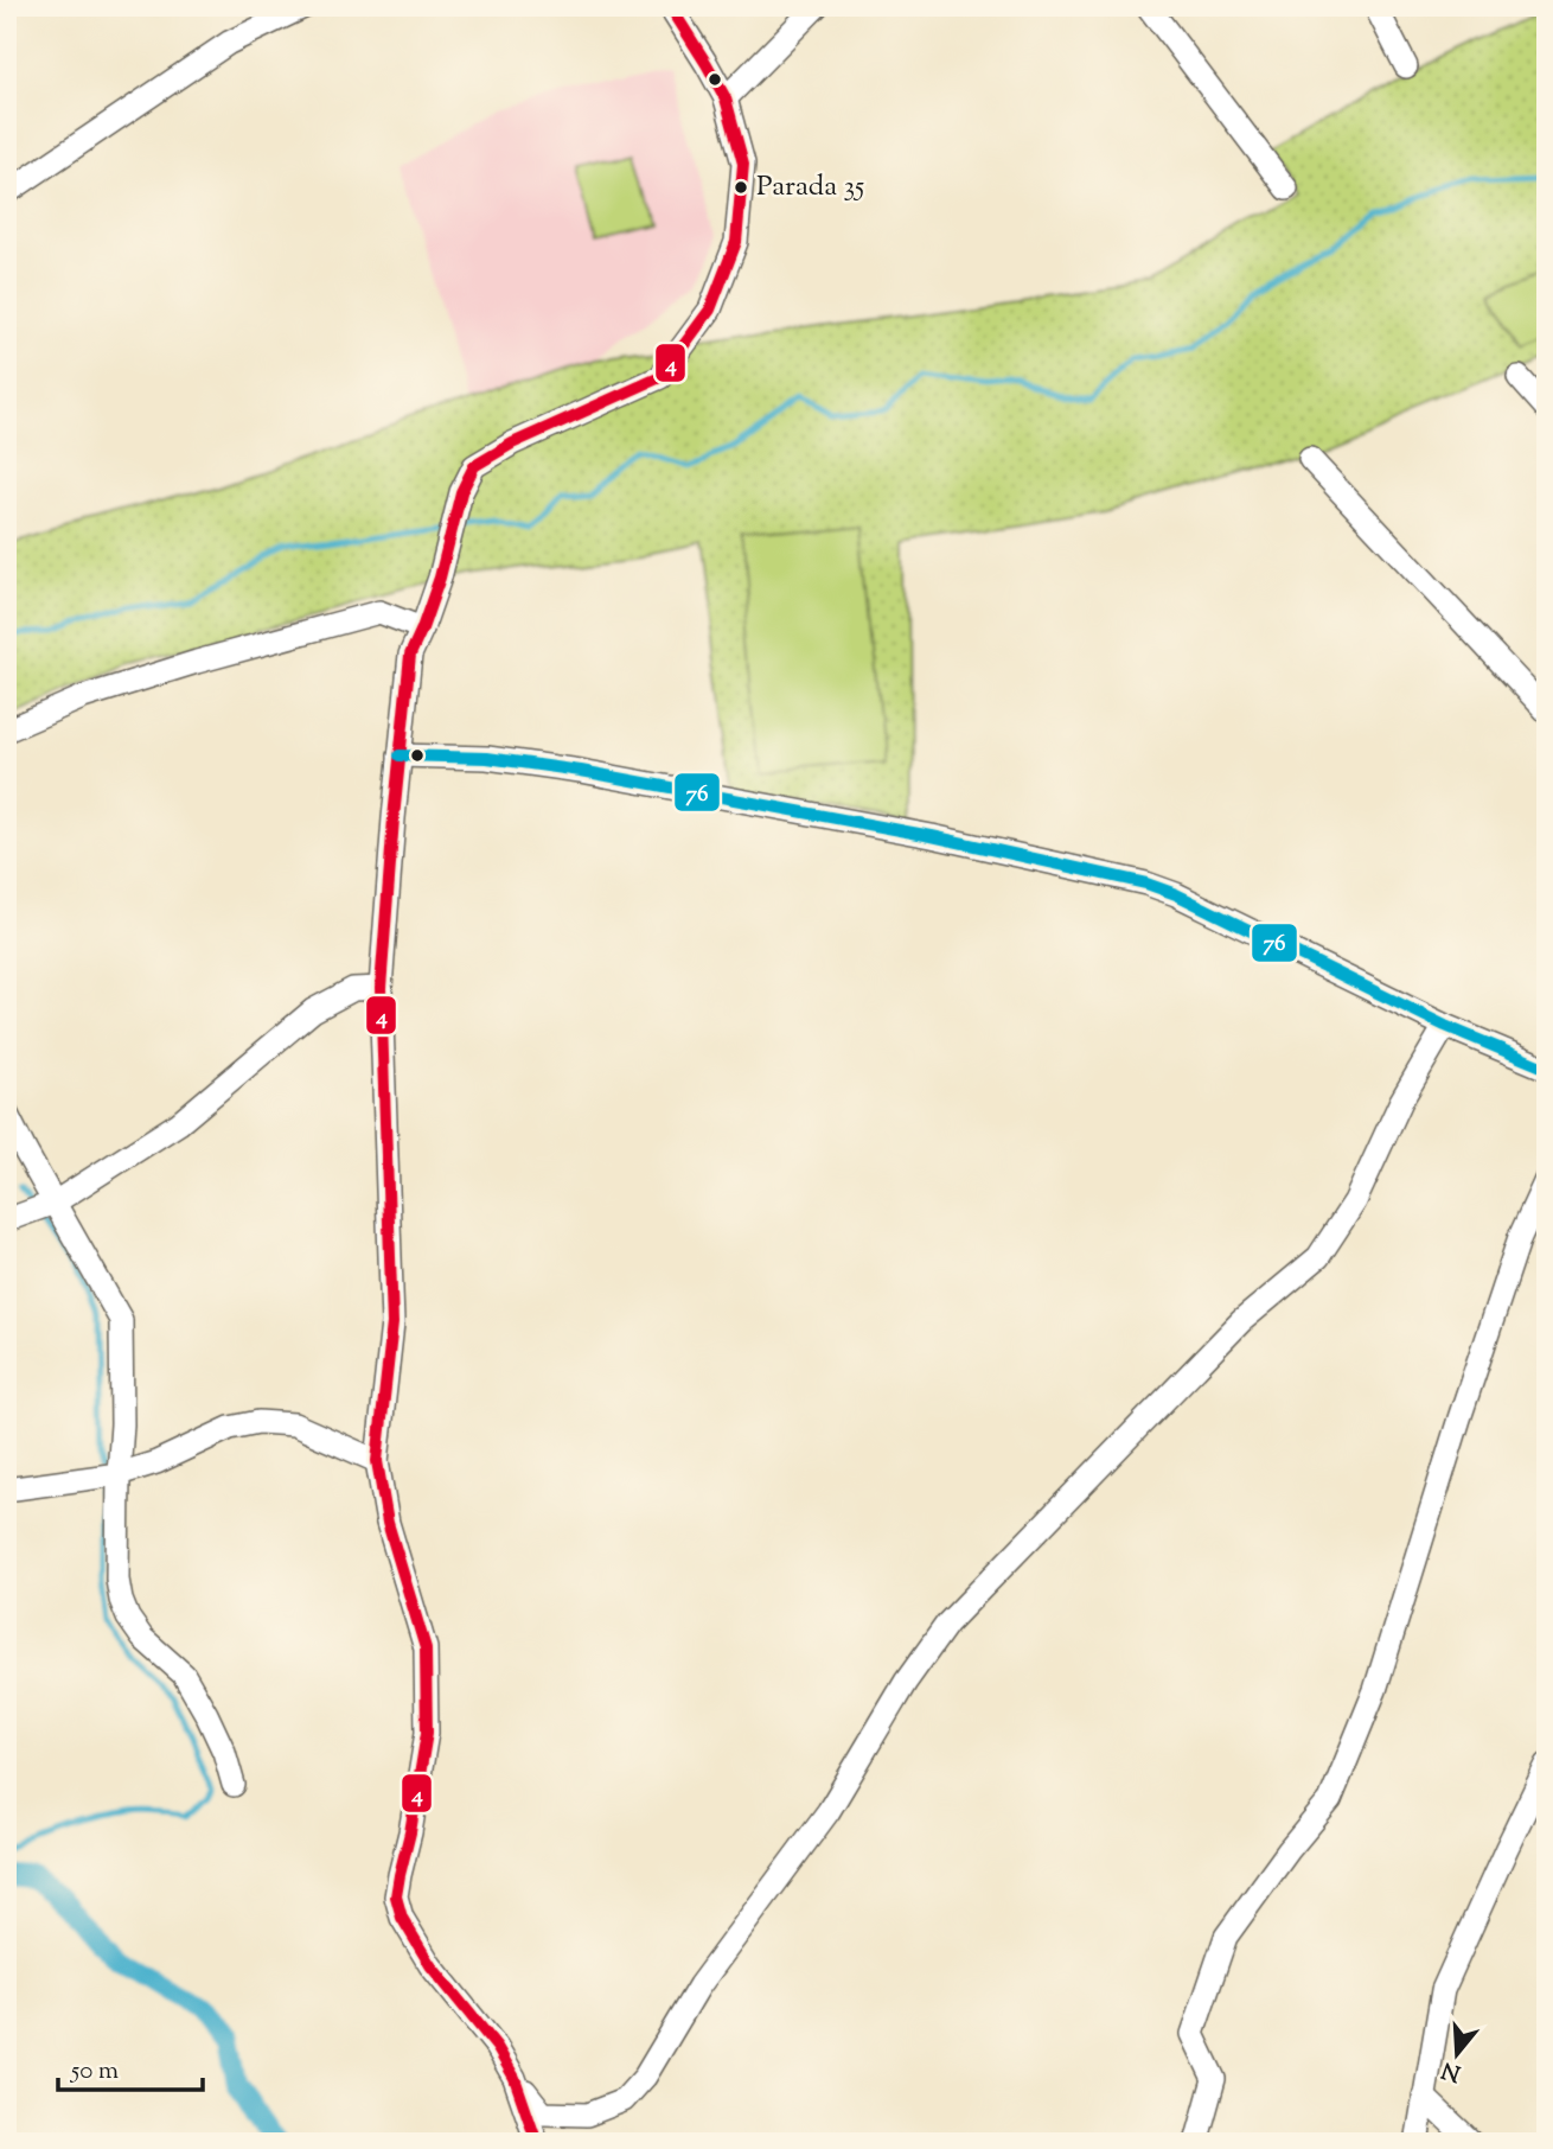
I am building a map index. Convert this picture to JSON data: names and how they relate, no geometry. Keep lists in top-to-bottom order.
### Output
{
  "places": ["Parada 35"],
  "lines": ["transit line 4", "transit line 76"],
  "scale_bar": "50 m",
  "north": "bottom"
}
